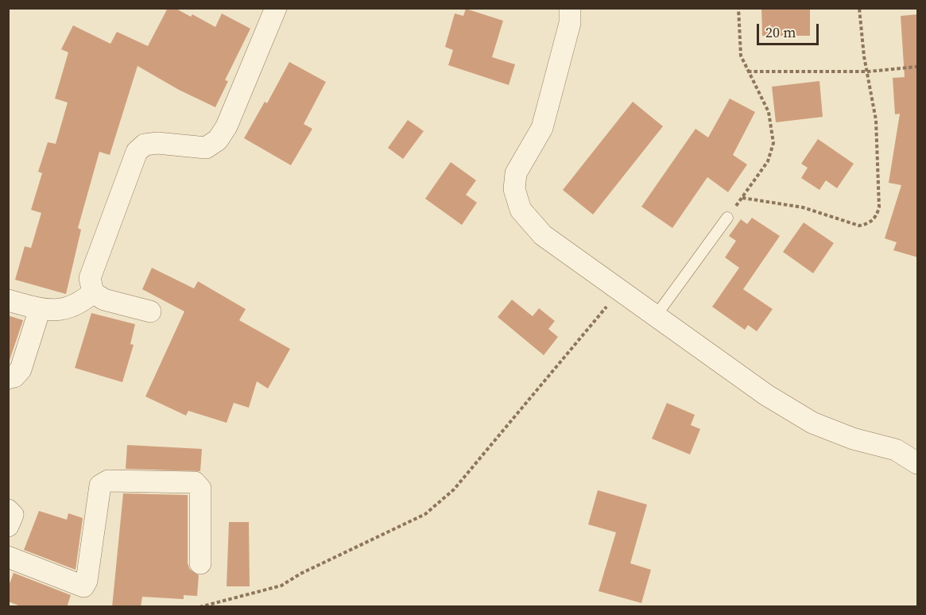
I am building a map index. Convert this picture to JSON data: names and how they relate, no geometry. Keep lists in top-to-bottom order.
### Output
{
  "scale_bar": "20 m"
}
